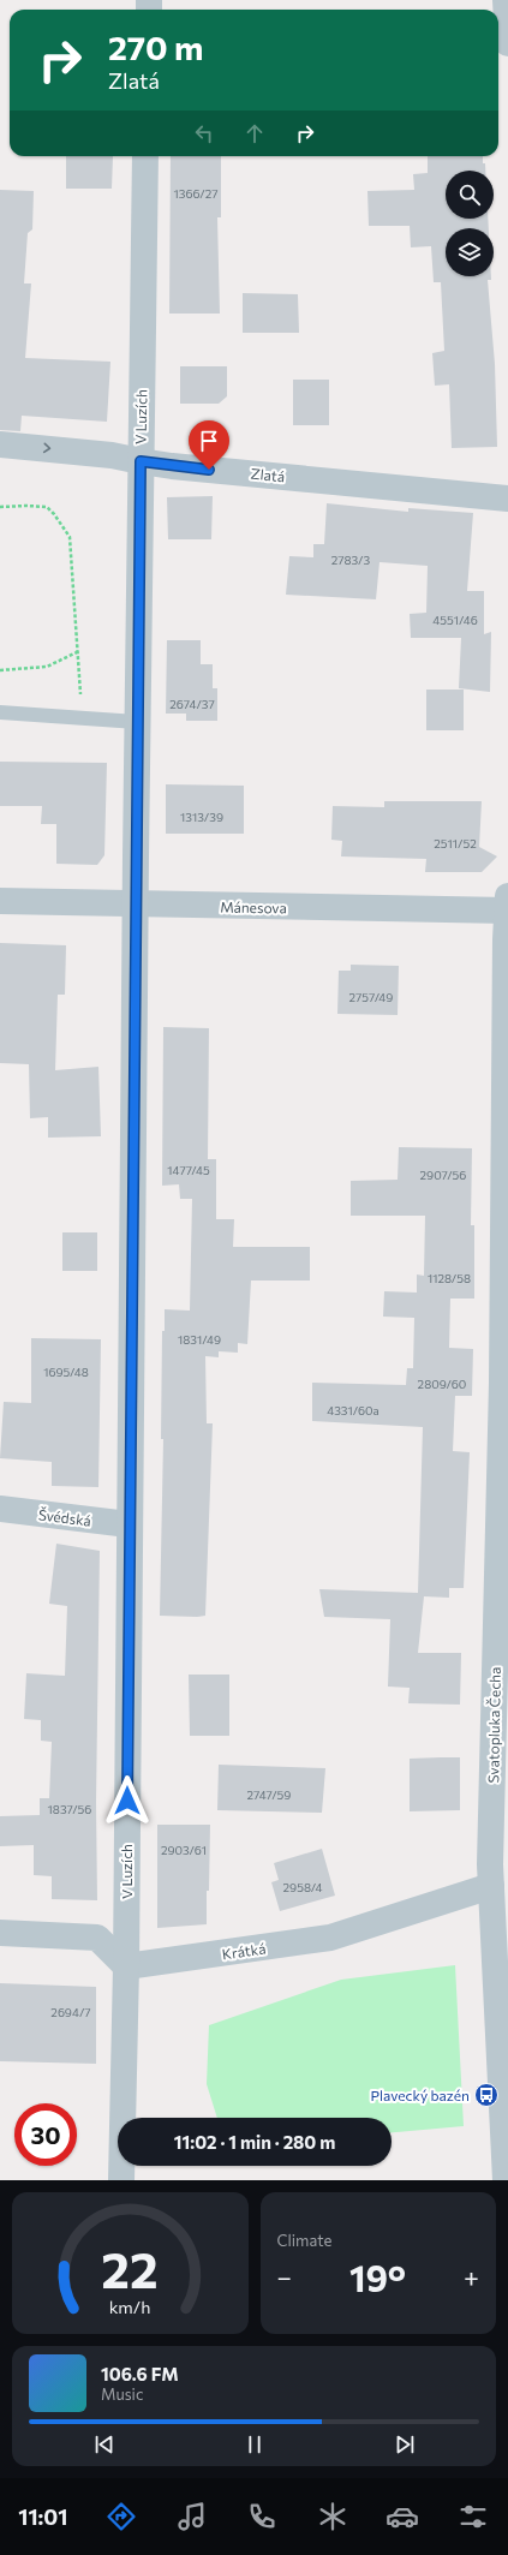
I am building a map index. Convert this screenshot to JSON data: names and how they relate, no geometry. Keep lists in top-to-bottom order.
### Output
{
  "streets": {
    "street": [
      "V Luzích",
      "Zlatá",
      "Mánesova",
      "Švédská",
      "Svatopluka Čecha",
      "Krátká"
    ]
  },
  "crossings": [
    ["V Luzích", "Zlatá"],
    ["V Luzích", "Mánesova"],
    ["V Luzích", "Švédská"],
    ["V Luzích", "Krátká"],
    ["Mánesova", "Svatopluka Čecha"],
    ["Svatopluka Čecha", "Krátká"]
  ],
  "places": {
    "bus stop": ["Plavecký bazén"]
  },
  "house_numbers": [
    "1366/27",
    "2783/3",
    "4551/46",
    "2674/37",
    "1313/39",
    "2511/52",
    "2757/49",
    "1477/45",
    "2907/56",
    "1128/58",
    "1831/49",
    "1695/48",
    "2809/60",
    "4331/60a",
    "2747/59",
    "1837/56",
    "2903/61",
    "2958/4",
    "2694/7"
  ],
  "page": {
    "turn": ["270 m", "Zlatá"],
    "limit": "30",
    "trip": "11:02 · 1 min · 280 m",
    "tile": "Climate",
    "heat": ["−", "19°", "+"],
    "song": ["106.6 FM", "Music"],
    "tabs": "11:01",
    "gauge": ["22", "km/h"]
  }
}
